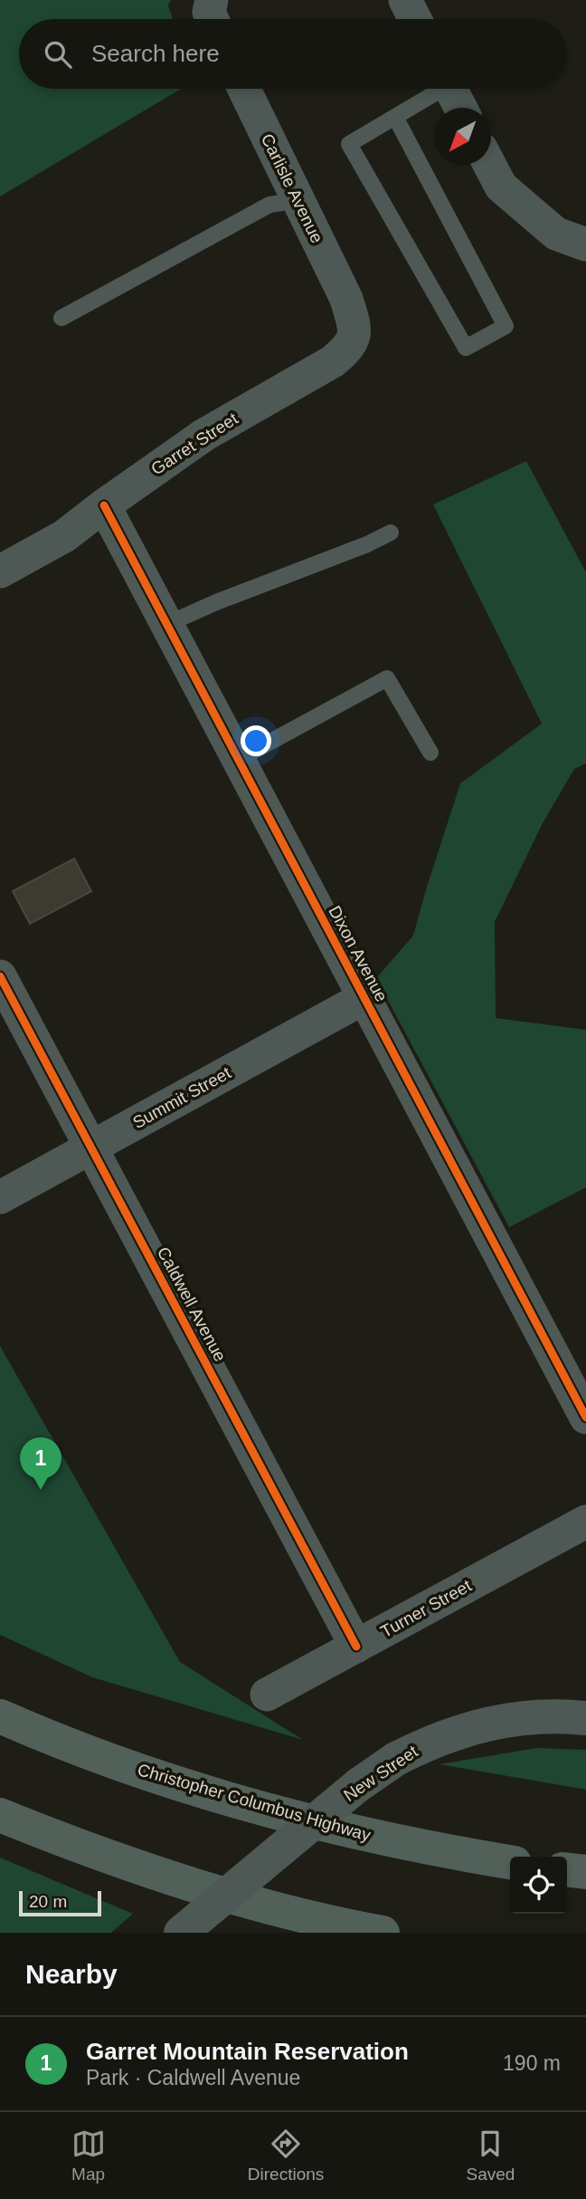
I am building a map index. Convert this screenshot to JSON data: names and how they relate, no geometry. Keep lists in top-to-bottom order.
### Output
{
  "streets": {
    "highway": ["Christopher Columbus Highway"],
    "street": [
      "Carlisle Avenue",
      "Garret Street",
      "Dixon Avenue",
      "Summit Street",
      "Caldwell Avenue",
      "Turner Street",
      "New Street"
    ]
  },
  "crossings": [
    ["Carlisle Avenue", "Garret Street"],
    ["Garret Street", "Dixon Avenue"],
    ["Dixon Avenue", "Summit Street"],
    ["Summit Street", "Caldwell Avenue"],
    ["Caldwell Avenue", "Turner Street"]
  ],
  "scale_bar": "20 m",
  "north": "bottom left",
  "page": {
    "search": "Search here",
    "pins": "1",
    "scale": "20 m",
    "heading": "Nearby",
    "list": [
      {
        "mark": "1",
        "name": "Garret Mountain Reservation",
        "note": "Park · Caldwell Avenue",
        "value": "190 m"
      }
    ],
    "nav": ["Map", "Directions", "Saved"]
  }
}
